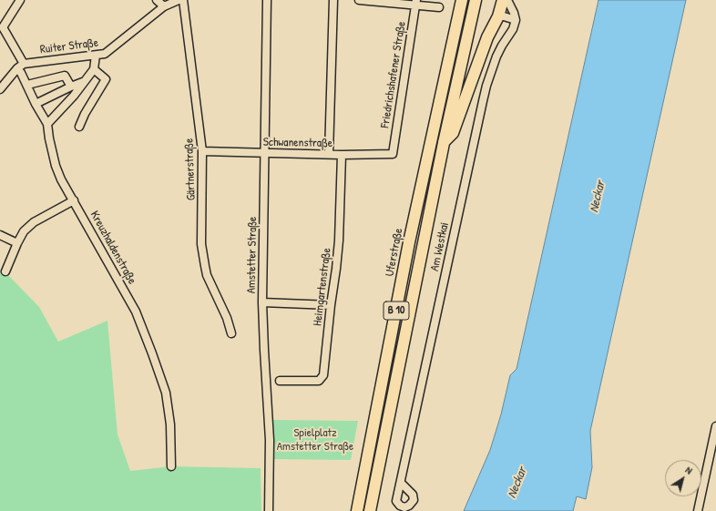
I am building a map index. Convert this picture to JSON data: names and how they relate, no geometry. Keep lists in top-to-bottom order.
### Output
{
  "streets": {
    "highway": ["Uferstraße", "B 10"],
    "street": [
      "Ruiter Straße",
      "Friedrichshafener Straße",
      "Schwanenstraße",
      "Gärtnerstraße",
      "Am Westkai",
      "Kreuzhaldenstraße",
      "Amstetter Straße",
      "Heimgartenstraße"
    ]
  },
  "crossings": [
    ["Ruiter Straße", "Kreuzhaldenstraße"],
    ["Friedrichshafener Straße", "Schwanenstraße"],
    ["Schwanenstraße", "Gärtnerstraße"],
    ["Schwanenstraße", "Amstetter Straße"],
    ["Schwanenstraße", "Heimgartenstraße"]
  ],
  "water": ["Neckar"],
  "parks": ["Spielplatz Amstetter Straße"],
  "north": "top right"
}
